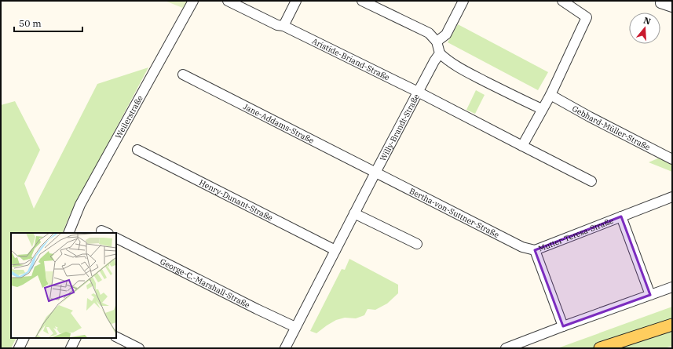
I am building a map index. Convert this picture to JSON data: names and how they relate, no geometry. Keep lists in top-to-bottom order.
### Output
{
  "streets": {
    "street": [
      "Aristide-Briand-Straße",
      "Weilerstraße",
      "Jane-Addams-Straße",
      "Gebhard-Müller-Straße",
      "Willy-Brandt-Straße",
      "Henry-Dunant-Straße",
      "Bertha-von-Suttner-Straße",
      "Mutter-Teresa-Straße",
      "George-C.-Marshall-Straße"
    ]
  },
  "crossings": [
    ["Aristide-Briand-Straße", "Willy-Brandt-Straße"],
    ["Jane-Addams-Straße", "Willy-Brandt-Straße"],
    ["Jane-Addams-Straße", "Bertha-von-Suttner-Straße"],
    ["Willy-Brandt-Straße", "Henry-Dunant-Straße"],
    ["Willy-Brandt-Straße", "Bertha-von-Suttner-Straße"],
    ["Willy-Brandt-Straße", "George-C.-Marshall-Straße"],
    ["Bertha-von-Suttner-Straße", "Mutter-Teresa-Straße"]
  ],
  "scale_bar": "50 m",
  "north": "top"
}
